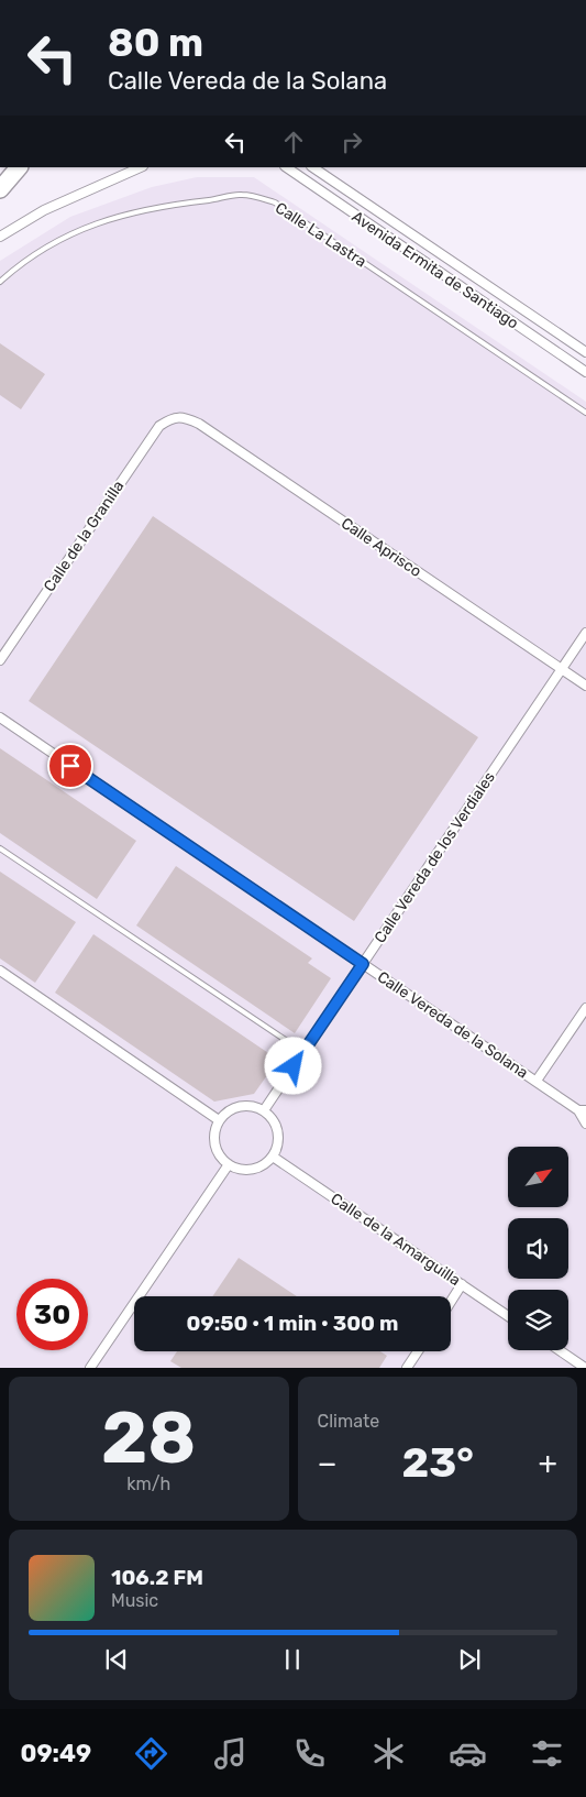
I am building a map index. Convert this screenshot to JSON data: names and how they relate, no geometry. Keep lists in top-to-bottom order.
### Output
{
  "streets": {
    "street": [
      "Avenida Ermita de Santiago",
      "Calle de la Granilla",
      "Calle Aprisco",
      "Calle Vereda de los Verdiales",
      "Calle Vereda de la Solana",
      "Calle de la Amarguilla"
    ],
    "lane": ["Calle La Lastra"]
  },
  "crossings": [
    ["Calle de la Granilla", "Calle Aprisco"],
    ["Calle Aprisco", "Calle Vereda de los Verdiales"],
    ["Calle Vereda de los Verdiales", "Calle Vereda de la Solana"],
    ["Calle Vereda de los Verdiales", "Calle de la Amarguilla"]
  ],
  "north": "top right",
  "page": {
    "turn": ["80 m", "Calle Vereda de la Solana"],
    "limit": "30",
    "trip": "09:50 · 1 min · 300 m",
    "tile": [
      ["28", "km/h"],
      "Climate"
    ],
    "heat": ["−", "23°", "+"],
    "song": ["106.2 FM", "Music"],
    "tabs": "09:49"
  }
}
